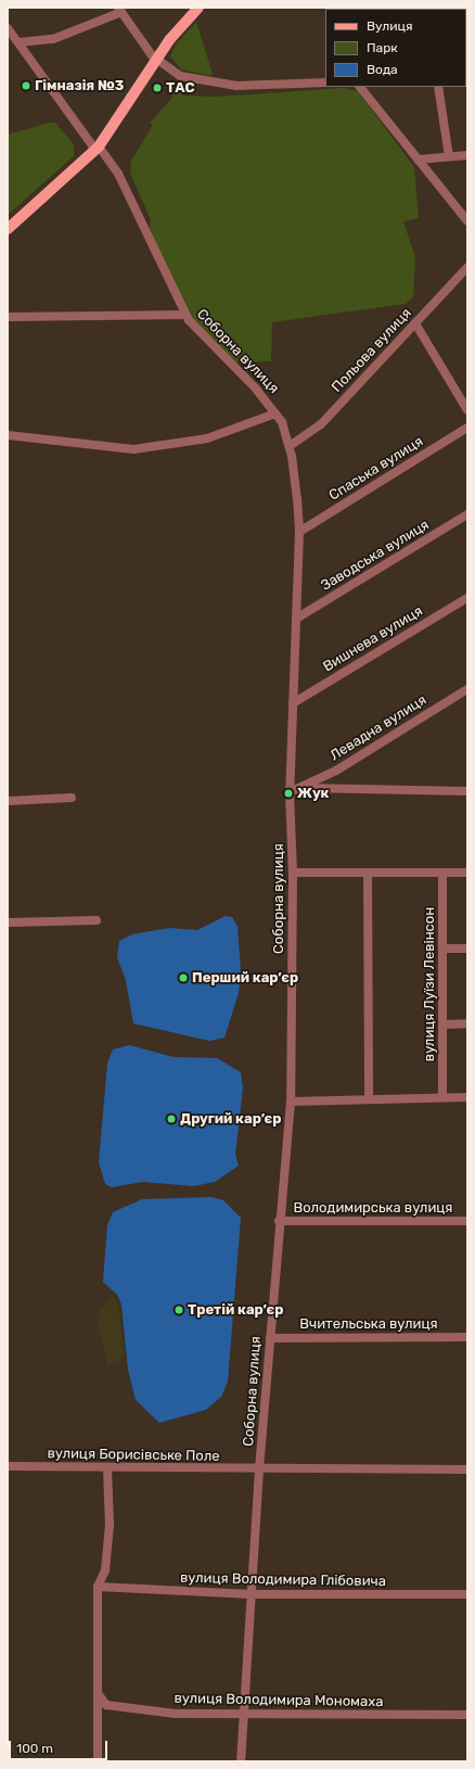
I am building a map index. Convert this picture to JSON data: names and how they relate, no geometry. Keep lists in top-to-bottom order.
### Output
{
  "streets": {
    "street": [
      "Польова вулиця",
      "Соборна вулиця",
      "Спаська вулиця",
      "Заводська вулиця",
      "Вишнева вулиця",
      "Левадна вулиця",
      "вулиця Луїзи Левінсон",
      "Володимирська вулиця",
      "Вчительська вулиця",
      "вулиця Борисівське Поле",
      "вулиця Володимира Глібовича",
      "вулиця Володимира Мономаха"
    ]
  },
  "crossings": [
    ["Польова вулиця", "Соборна вулиця"],
    ["Соборна вулиця", "Спаська вулиця"],
    ["Соборна вулиця", "Заводська вулиця"],
    ["Соборна вулиця", "Вишнева вулиця"],
    ["Соборна вулиця", "Володимирська вулиця"],
    ["Соборна вулиця", "Вчительська вулиця"],
    ["Соборна вулиця", "вулиця Борисівське Поле"],
    ["Соборна вулиця", "вулиця Володимира Глібовича"],
    ["Соборна вулиця", "вулиця Володимира Мономаха"]
  ],
  "places": [
    "Гімназія №3",
    "ТАС",
    "Жук",
    "Перший кар’єр",
    "Другий кар’єр",
    "Третій кар’єр"
  ],
  "legend": ["Вулиця", "Парк", "Вода"],
  "scale_bar": "100 m"
}
